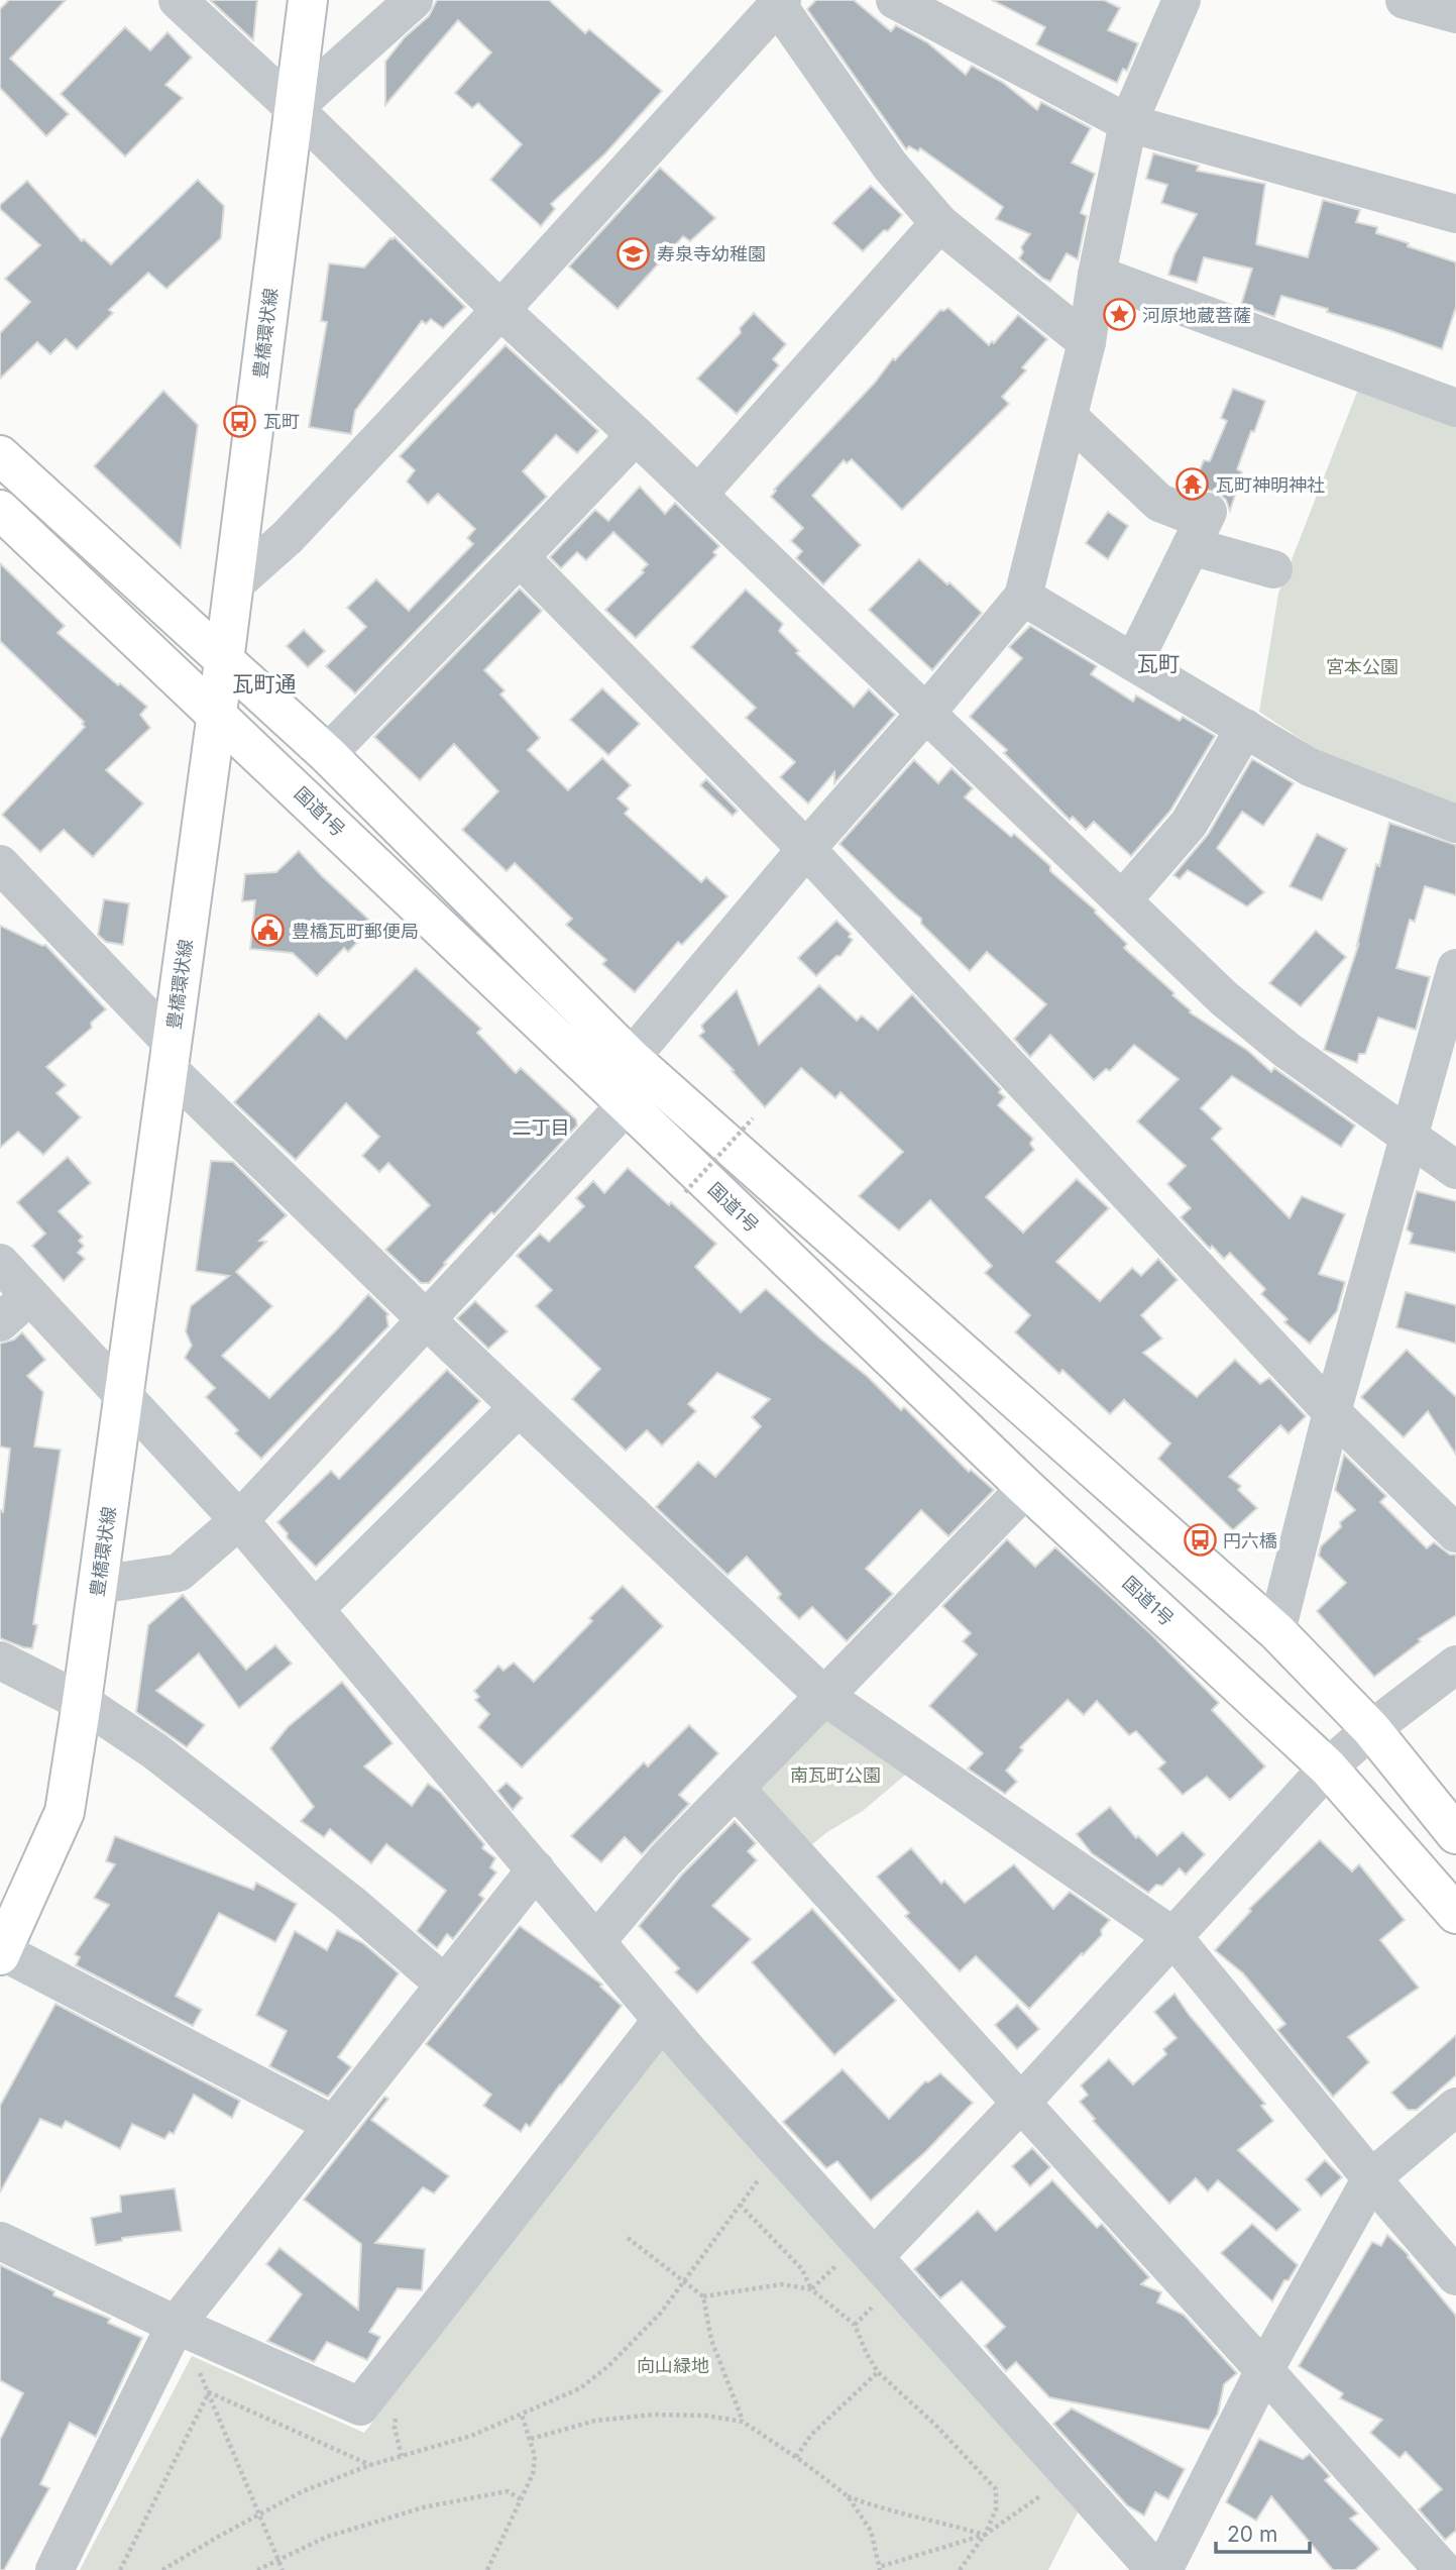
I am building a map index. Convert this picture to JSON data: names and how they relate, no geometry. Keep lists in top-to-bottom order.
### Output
{
  "streets": {
    "main road": ["豊橋環状線", "国道1号"]
  },
  "crossings": [
    ["豊橋環状線", "国道1号"]
  ],
  "districts": ["瓦町", "瓦町通", "二丁目"],
  "parks": ["宮本公園", "南瓦町公園", "向山緑地"],
  "places": {
    "school or university": ["寿泉寺幼稚園"],
    "place": ["河原地蔵菩薩"],
    "bus stop": ["瓦町", "円六橋"],
    "temple": ["瓦町神明神社"],
    "public building": ["豊橋瓦町郵便局"]
  },
  "scale_bar": "20 m"
}
